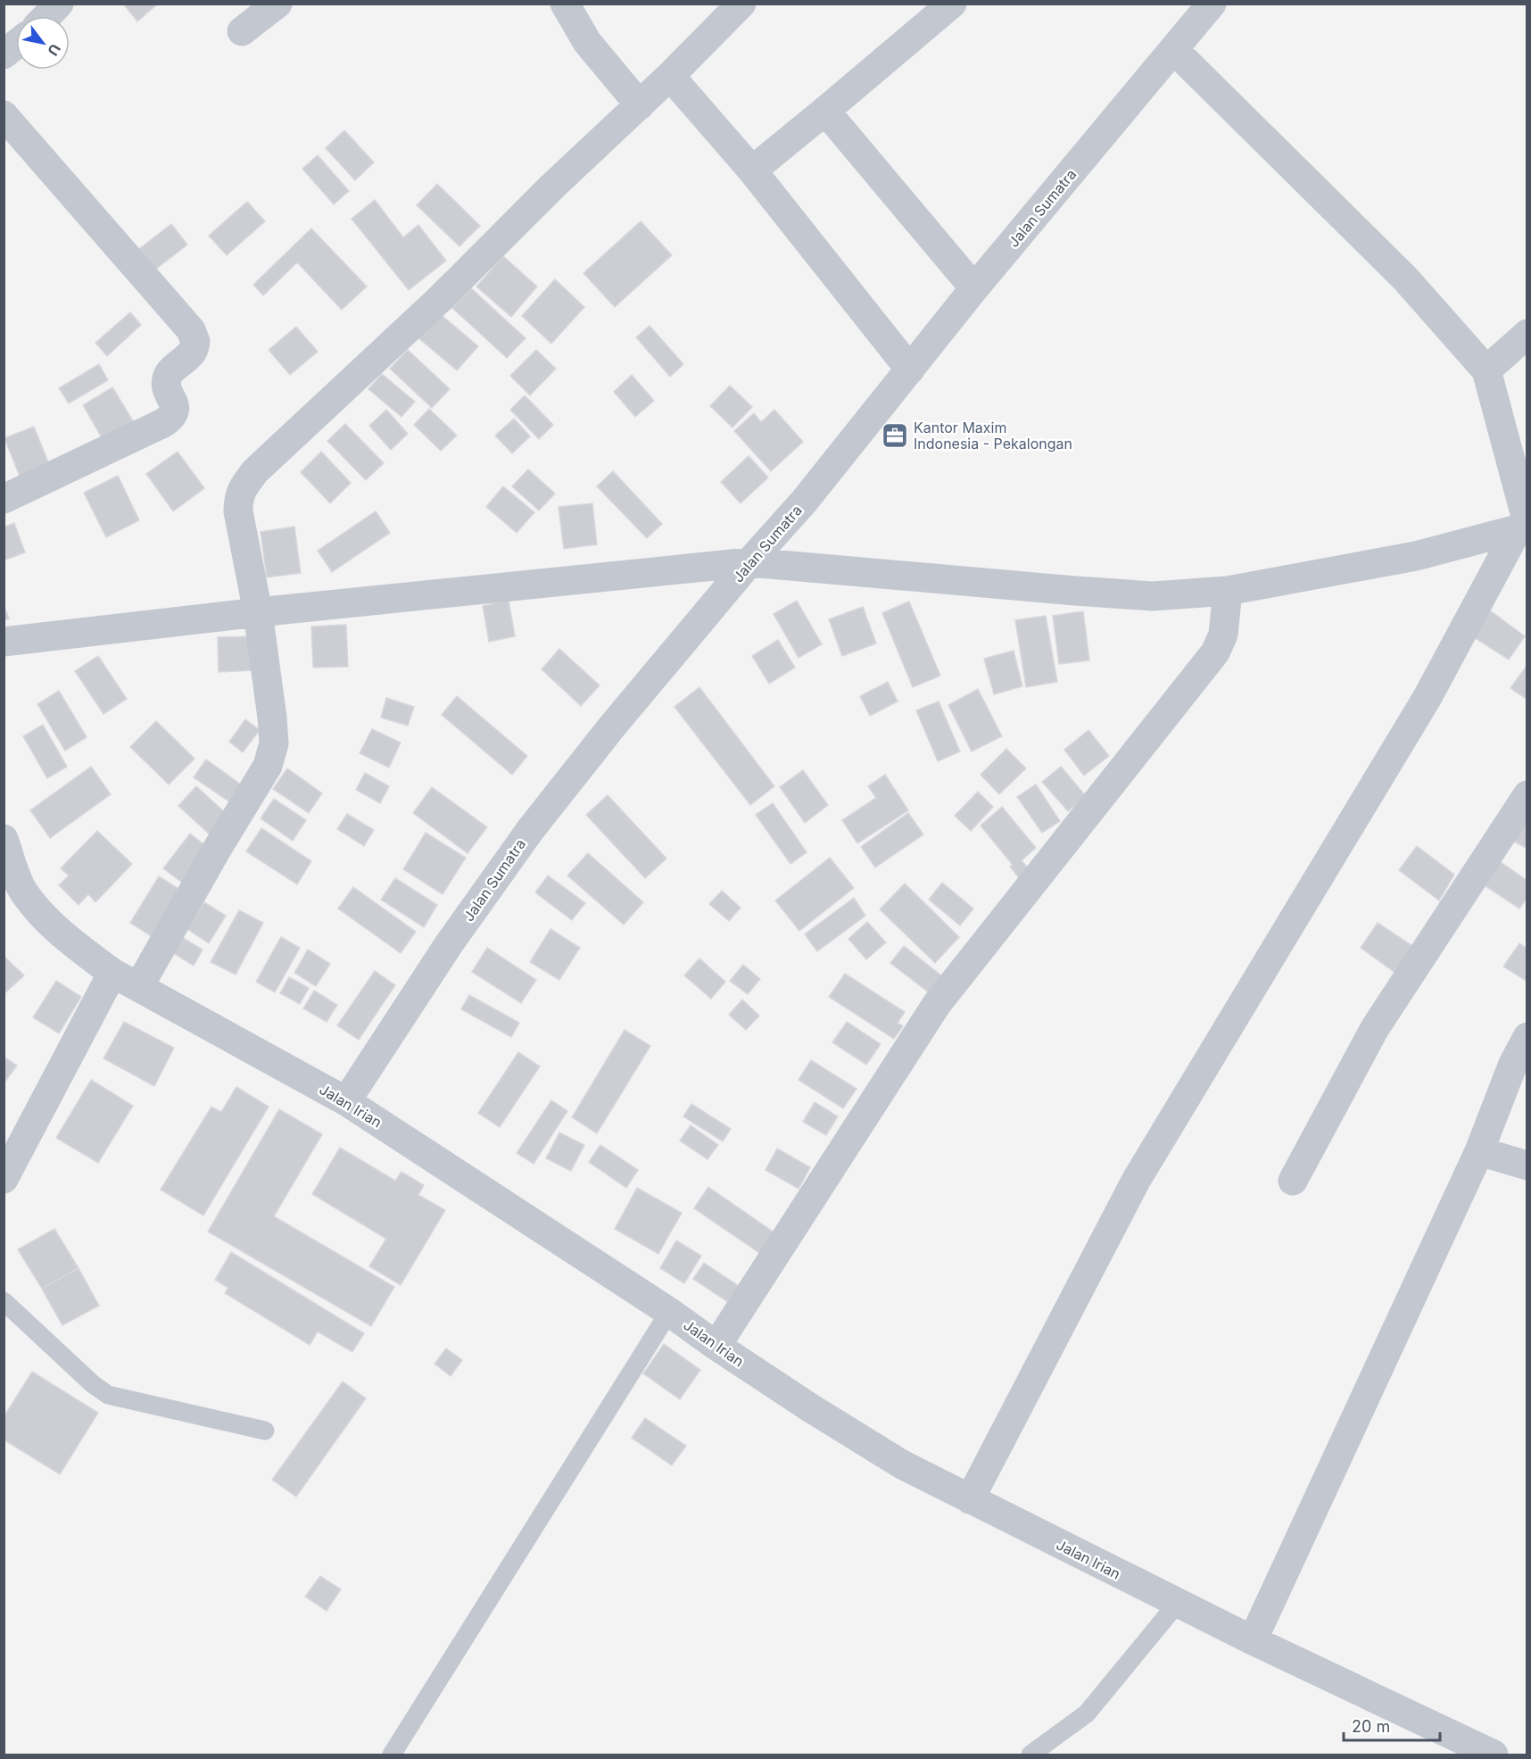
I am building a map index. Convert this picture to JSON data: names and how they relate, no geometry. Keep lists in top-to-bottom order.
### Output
{
  "streets": {
    "street": ["Jalan Sumatra", "Jalan Irian"]
  },
  "crossings": [
    ["Jalan Sumatra", "Jalan Irian"]
  ],
  "places": {
    "office": ["Kantor Maxim Indonesia - Pekalongan"]
  },
  "scale_bar": "20 m",
  "north": "bottom right"
}
